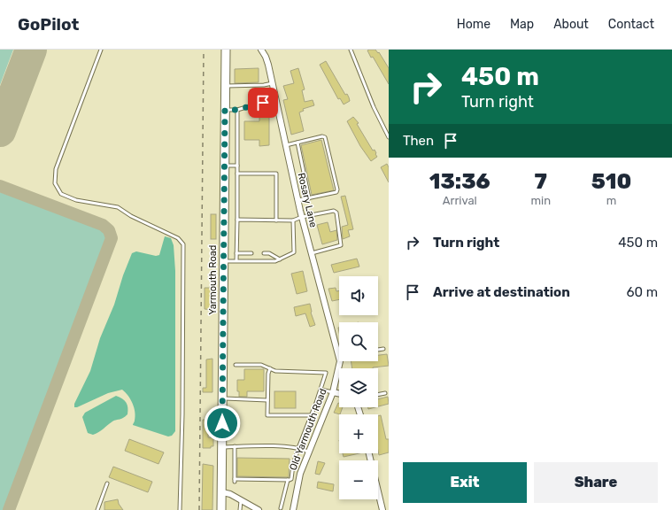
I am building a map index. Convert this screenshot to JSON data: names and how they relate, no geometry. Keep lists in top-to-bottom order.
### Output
{
  "streets": {
    "main road": ["Yarmouth Road"],
    "street": ["Rosary Lane", "Old Yarmouth Road"]
  },
  "page": {
    "header": "GoPilot",
    "nav": [
      "Home",
      "Map",
      "About",
      "Contact"
    ],
    "turn": ["450 m", "Turn right"],
    "then": "Then",
    "eta": [
      "13:36",
      "Arrival",
      "7",
      "min",
      "510",
      "m"
    ],
    "list": [
      {
        "name": "Turn right",
        "value": "450 m"
      },
      {
        "name": "Arrive at destination",
        "value": "60 m"
      }
    ],
    "map_buttons": ["+", "−"],
    "buttons": ["Exit", "Share"]
  }
}
